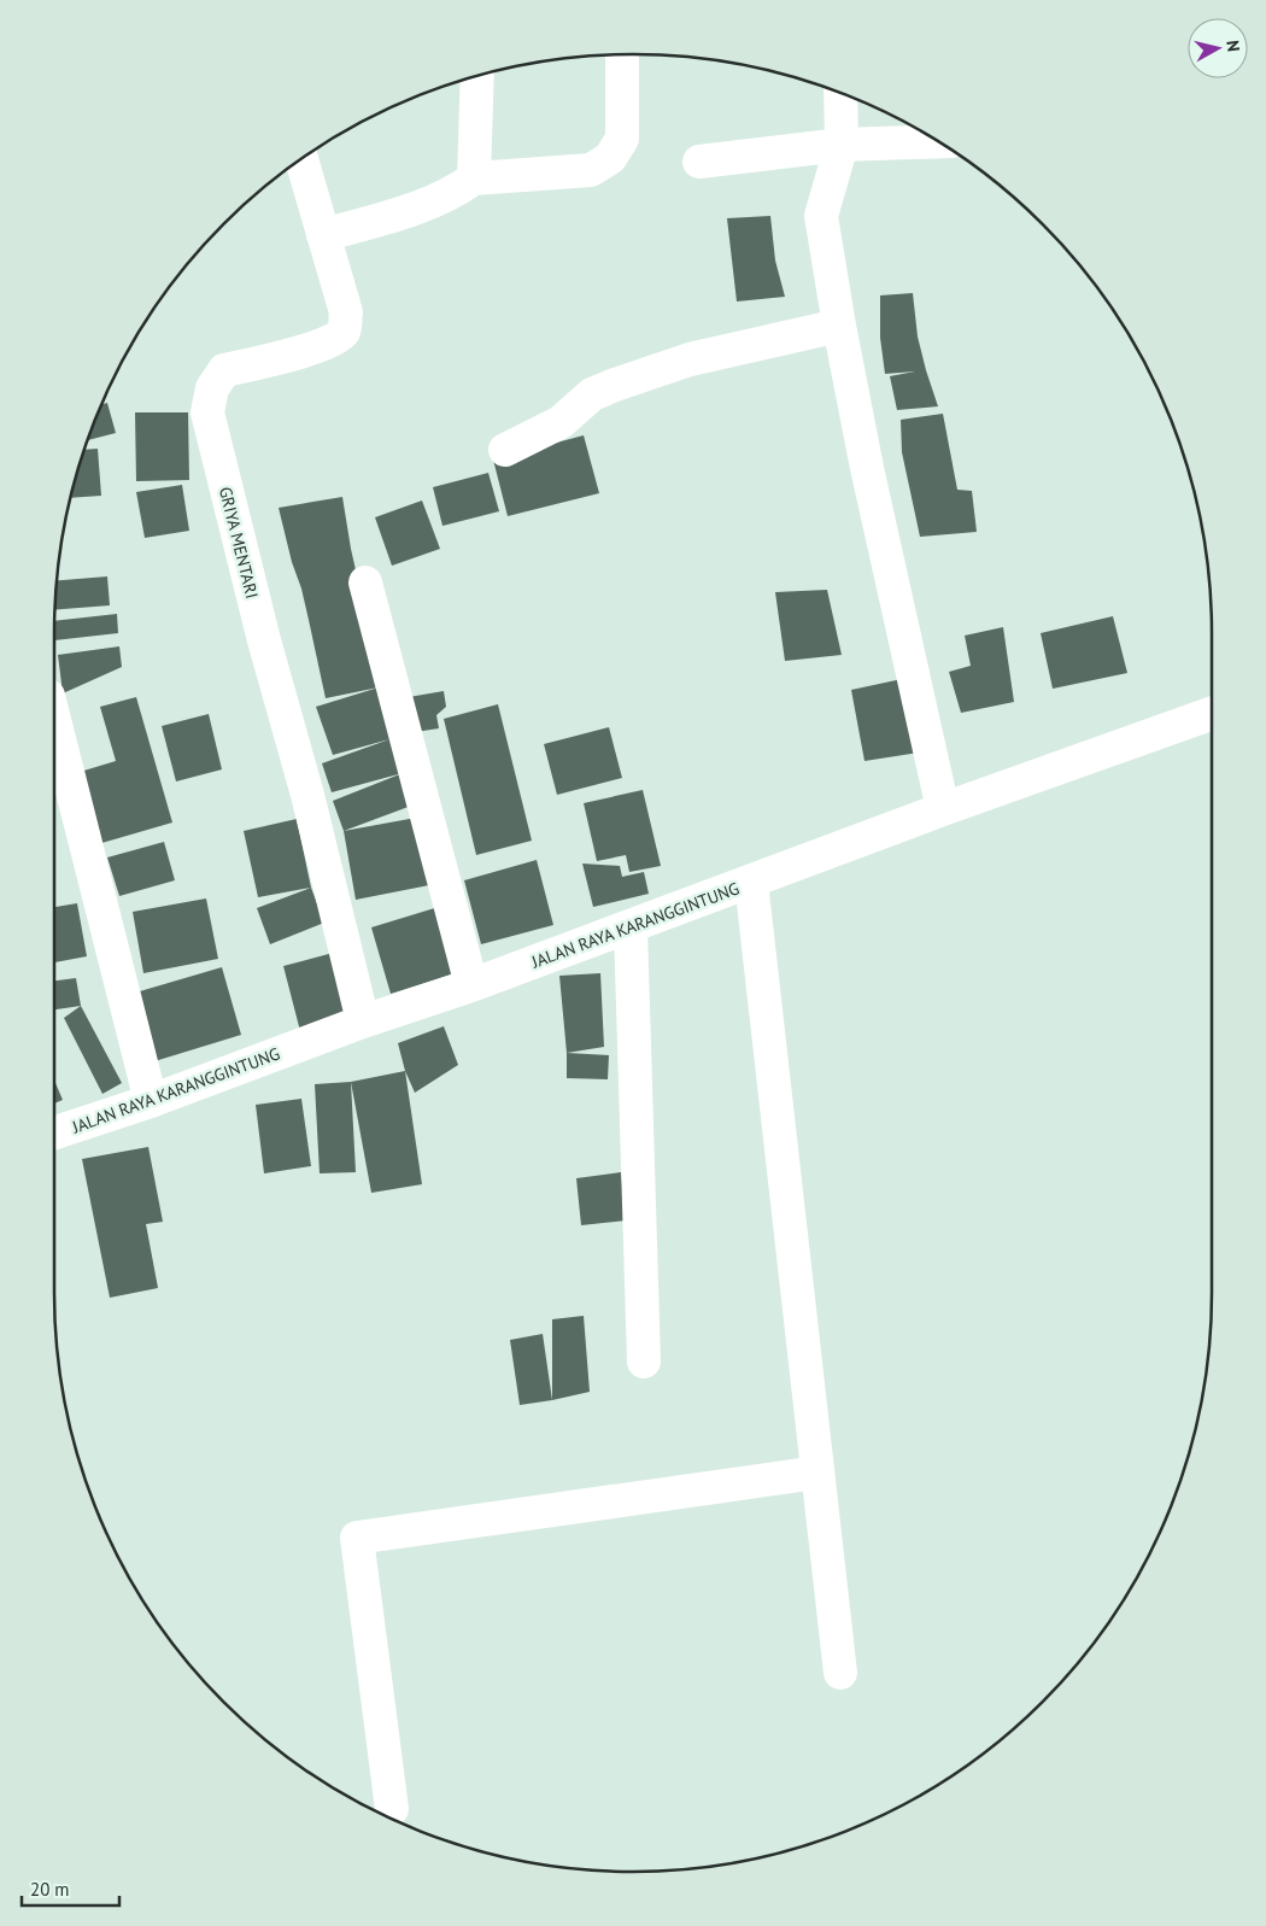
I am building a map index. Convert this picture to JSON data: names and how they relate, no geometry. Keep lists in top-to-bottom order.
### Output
{
  "streets": {
    "street": ["GRIYA MENTARI", "JALAN RAYA KARANGGINTUNG"]
  },
  "crossings": [
    ["GRIYA MENTARI", "JALAN RAYA KARANGGINTUNG"]
  ],
  "scale_bar": "20 m",
  "north": "right"
}
